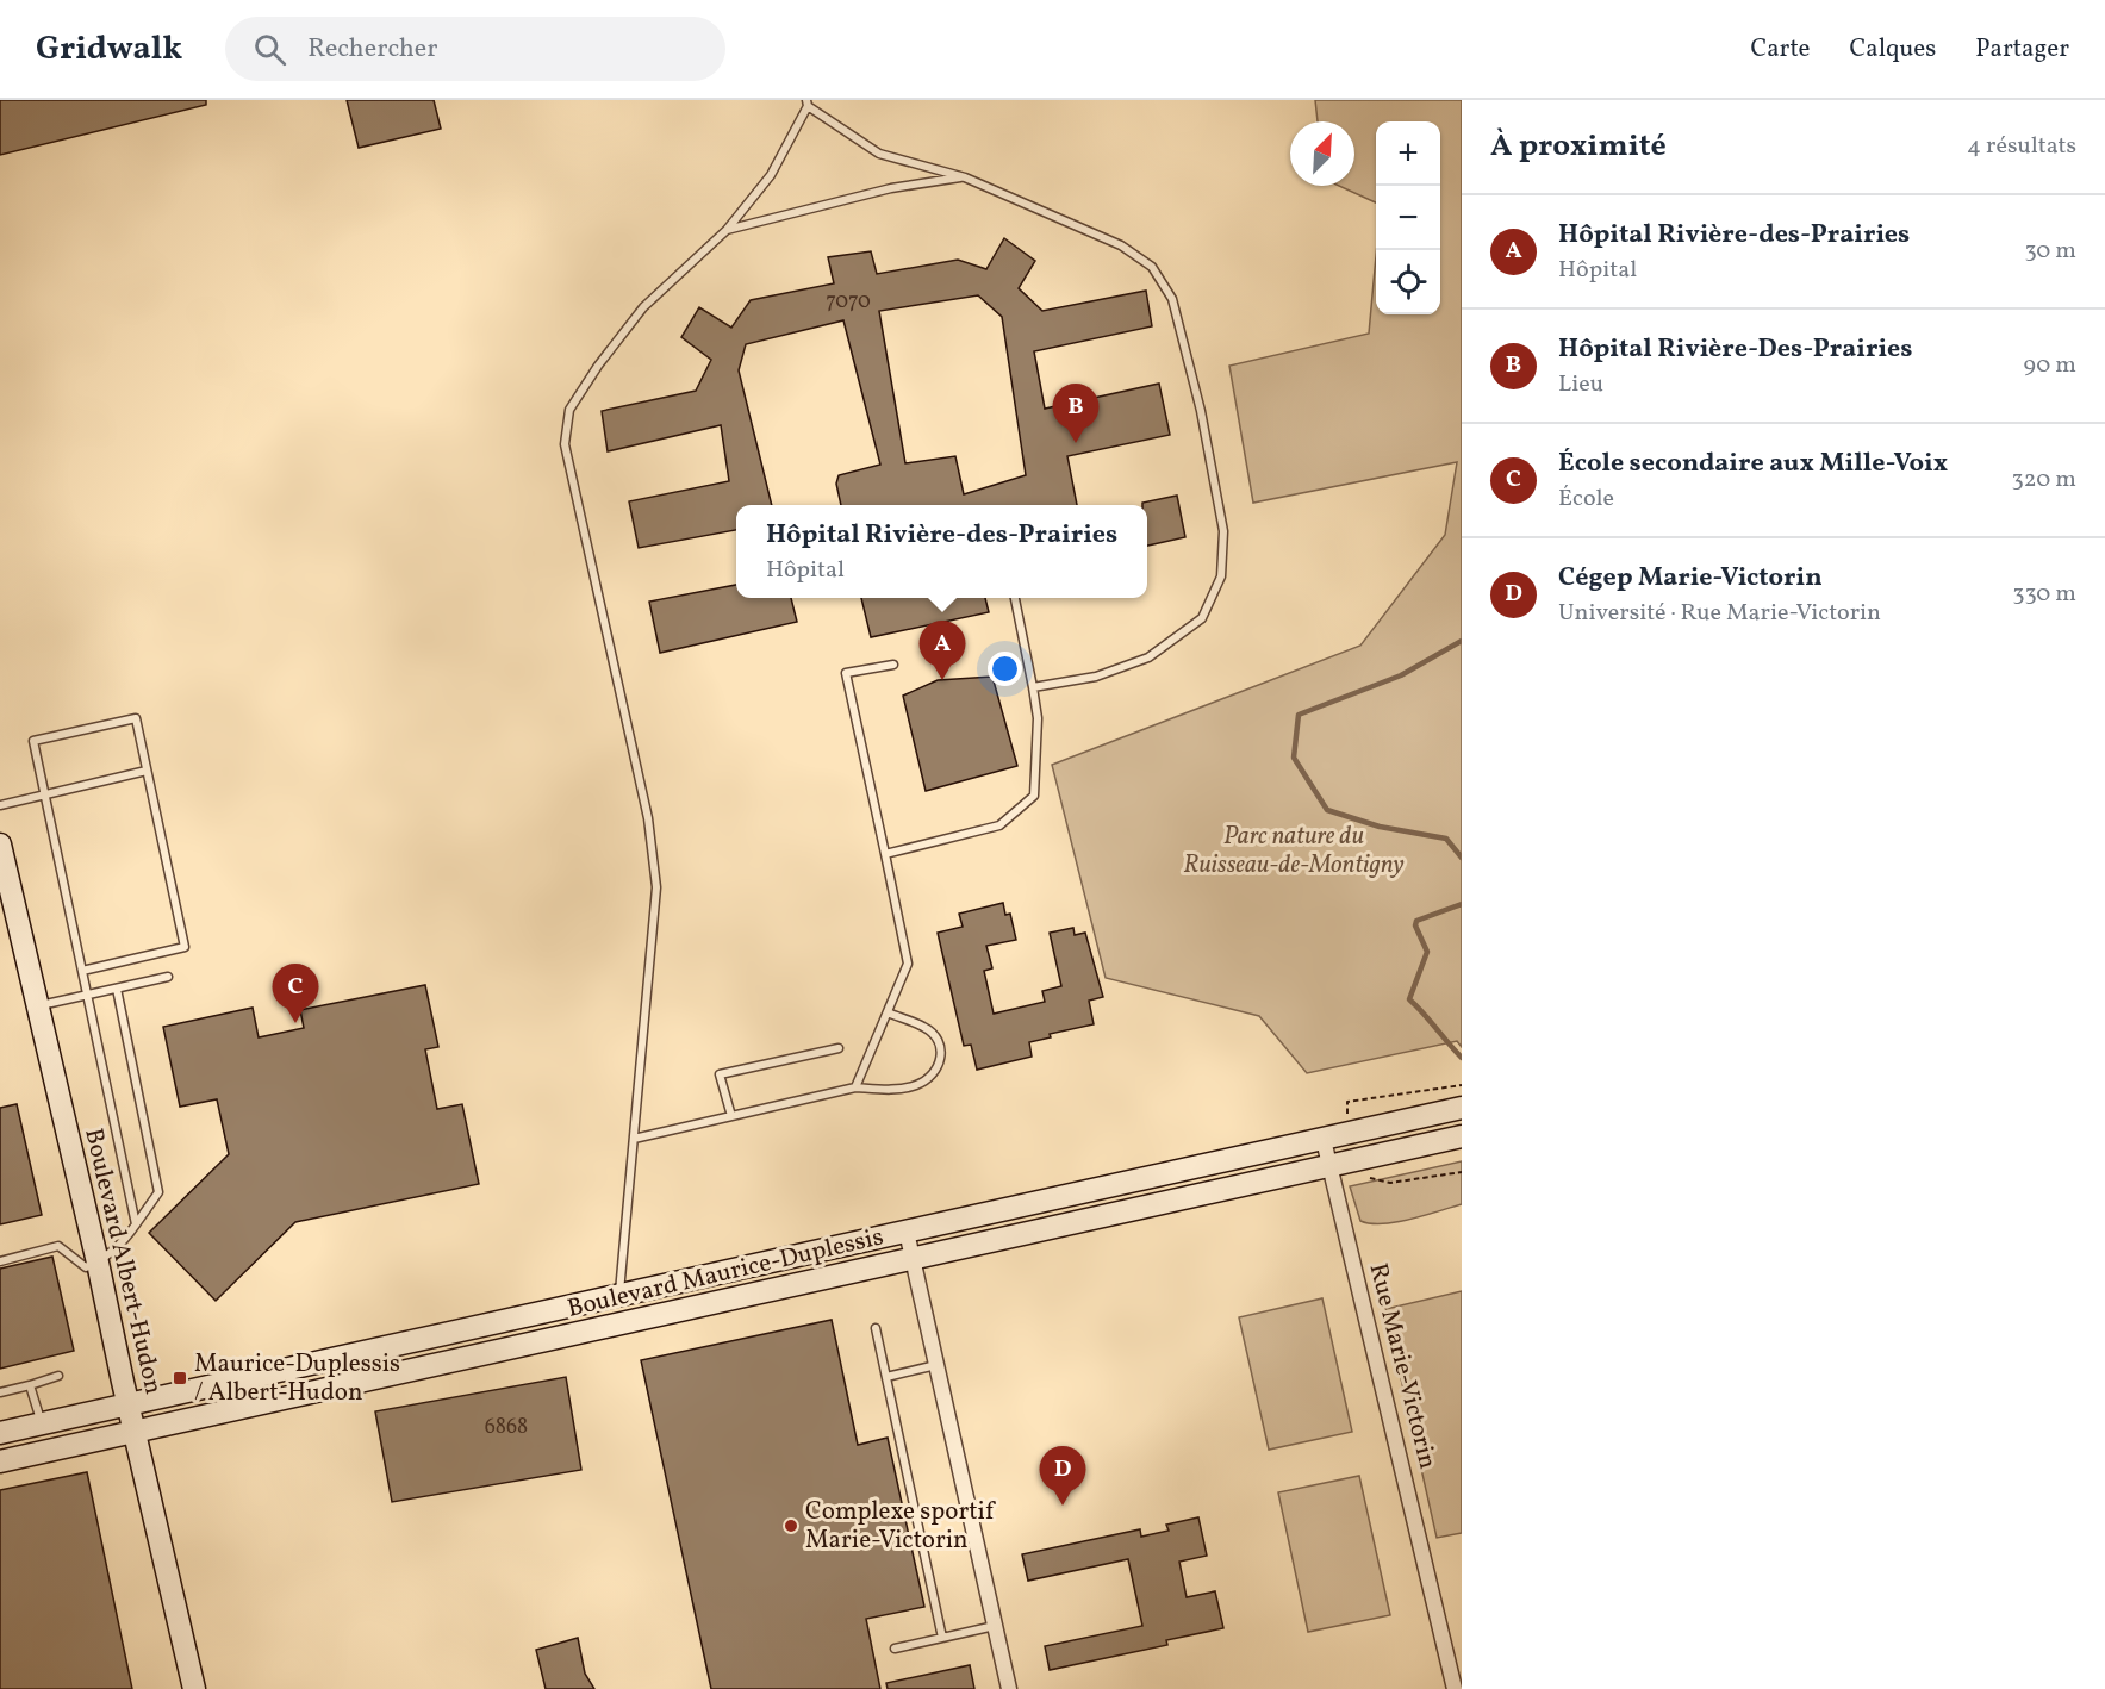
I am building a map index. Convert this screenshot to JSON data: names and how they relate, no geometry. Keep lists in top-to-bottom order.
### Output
{
  "streets": {
    "street": ["Boulevard Albert-Hudon", "Boulevard Maurice-Duplessis", "Rue Marie-Victorin"]
  },
  "crossings": [
    ["Boulevard Albert-Hudon", "Boulevard Maurice-Duplessis"],
    ["Boulevard Maurice-Duplessis", "Rue Marie-Victorin"]
  ],
  "parks": ["Parc nature du Ruisseau-de-Montigny"],
  "places": {
    "transit": ["Maurice-Duplessis / Albert-Hudon"],
    "other": ["Complexe sportif Marie-Victorin"]
  },
  "house_numbers": ["7070", "6868"],
  "north": "top right",
  "page": {
    "header": "Gridwalk",
    "search": "Rechercher",
    "nav": ["Carte", "Calques", "Partager"],
    "heading": ["À proximité", "4 résultats"],
    "map_buttons": ["+", "−"],
    "list": [
      {
        "mark": "A",
        "name": "Hôpital Rivière-des-Prairies",
        "note": "Hôpital",
        "value": "30 m"
      },
      {
        "mark": "B",
        "name": "Hôpital Rivière-Des-Prairies",
        "note": "Lieu",
        "value": "90 m"
      },
      {
        "mark": "C",
        "name": "École secondaire aux Mille-Voix",
        "note": "École",
        "value": "320 m"
      },
      {
        "mark": "D",
        "name": "Cégep Marie-Victorin",
        "note": "Université · Rue Marie-Victorin",
        "value": "330 m"
      }
    ],
    "pins": [
      "B",
      "A",
      "C",
      "D"
    ],
    "popup": ["Hôpital Rivière-des-Prairies", "Hôpital"]
  }
}
